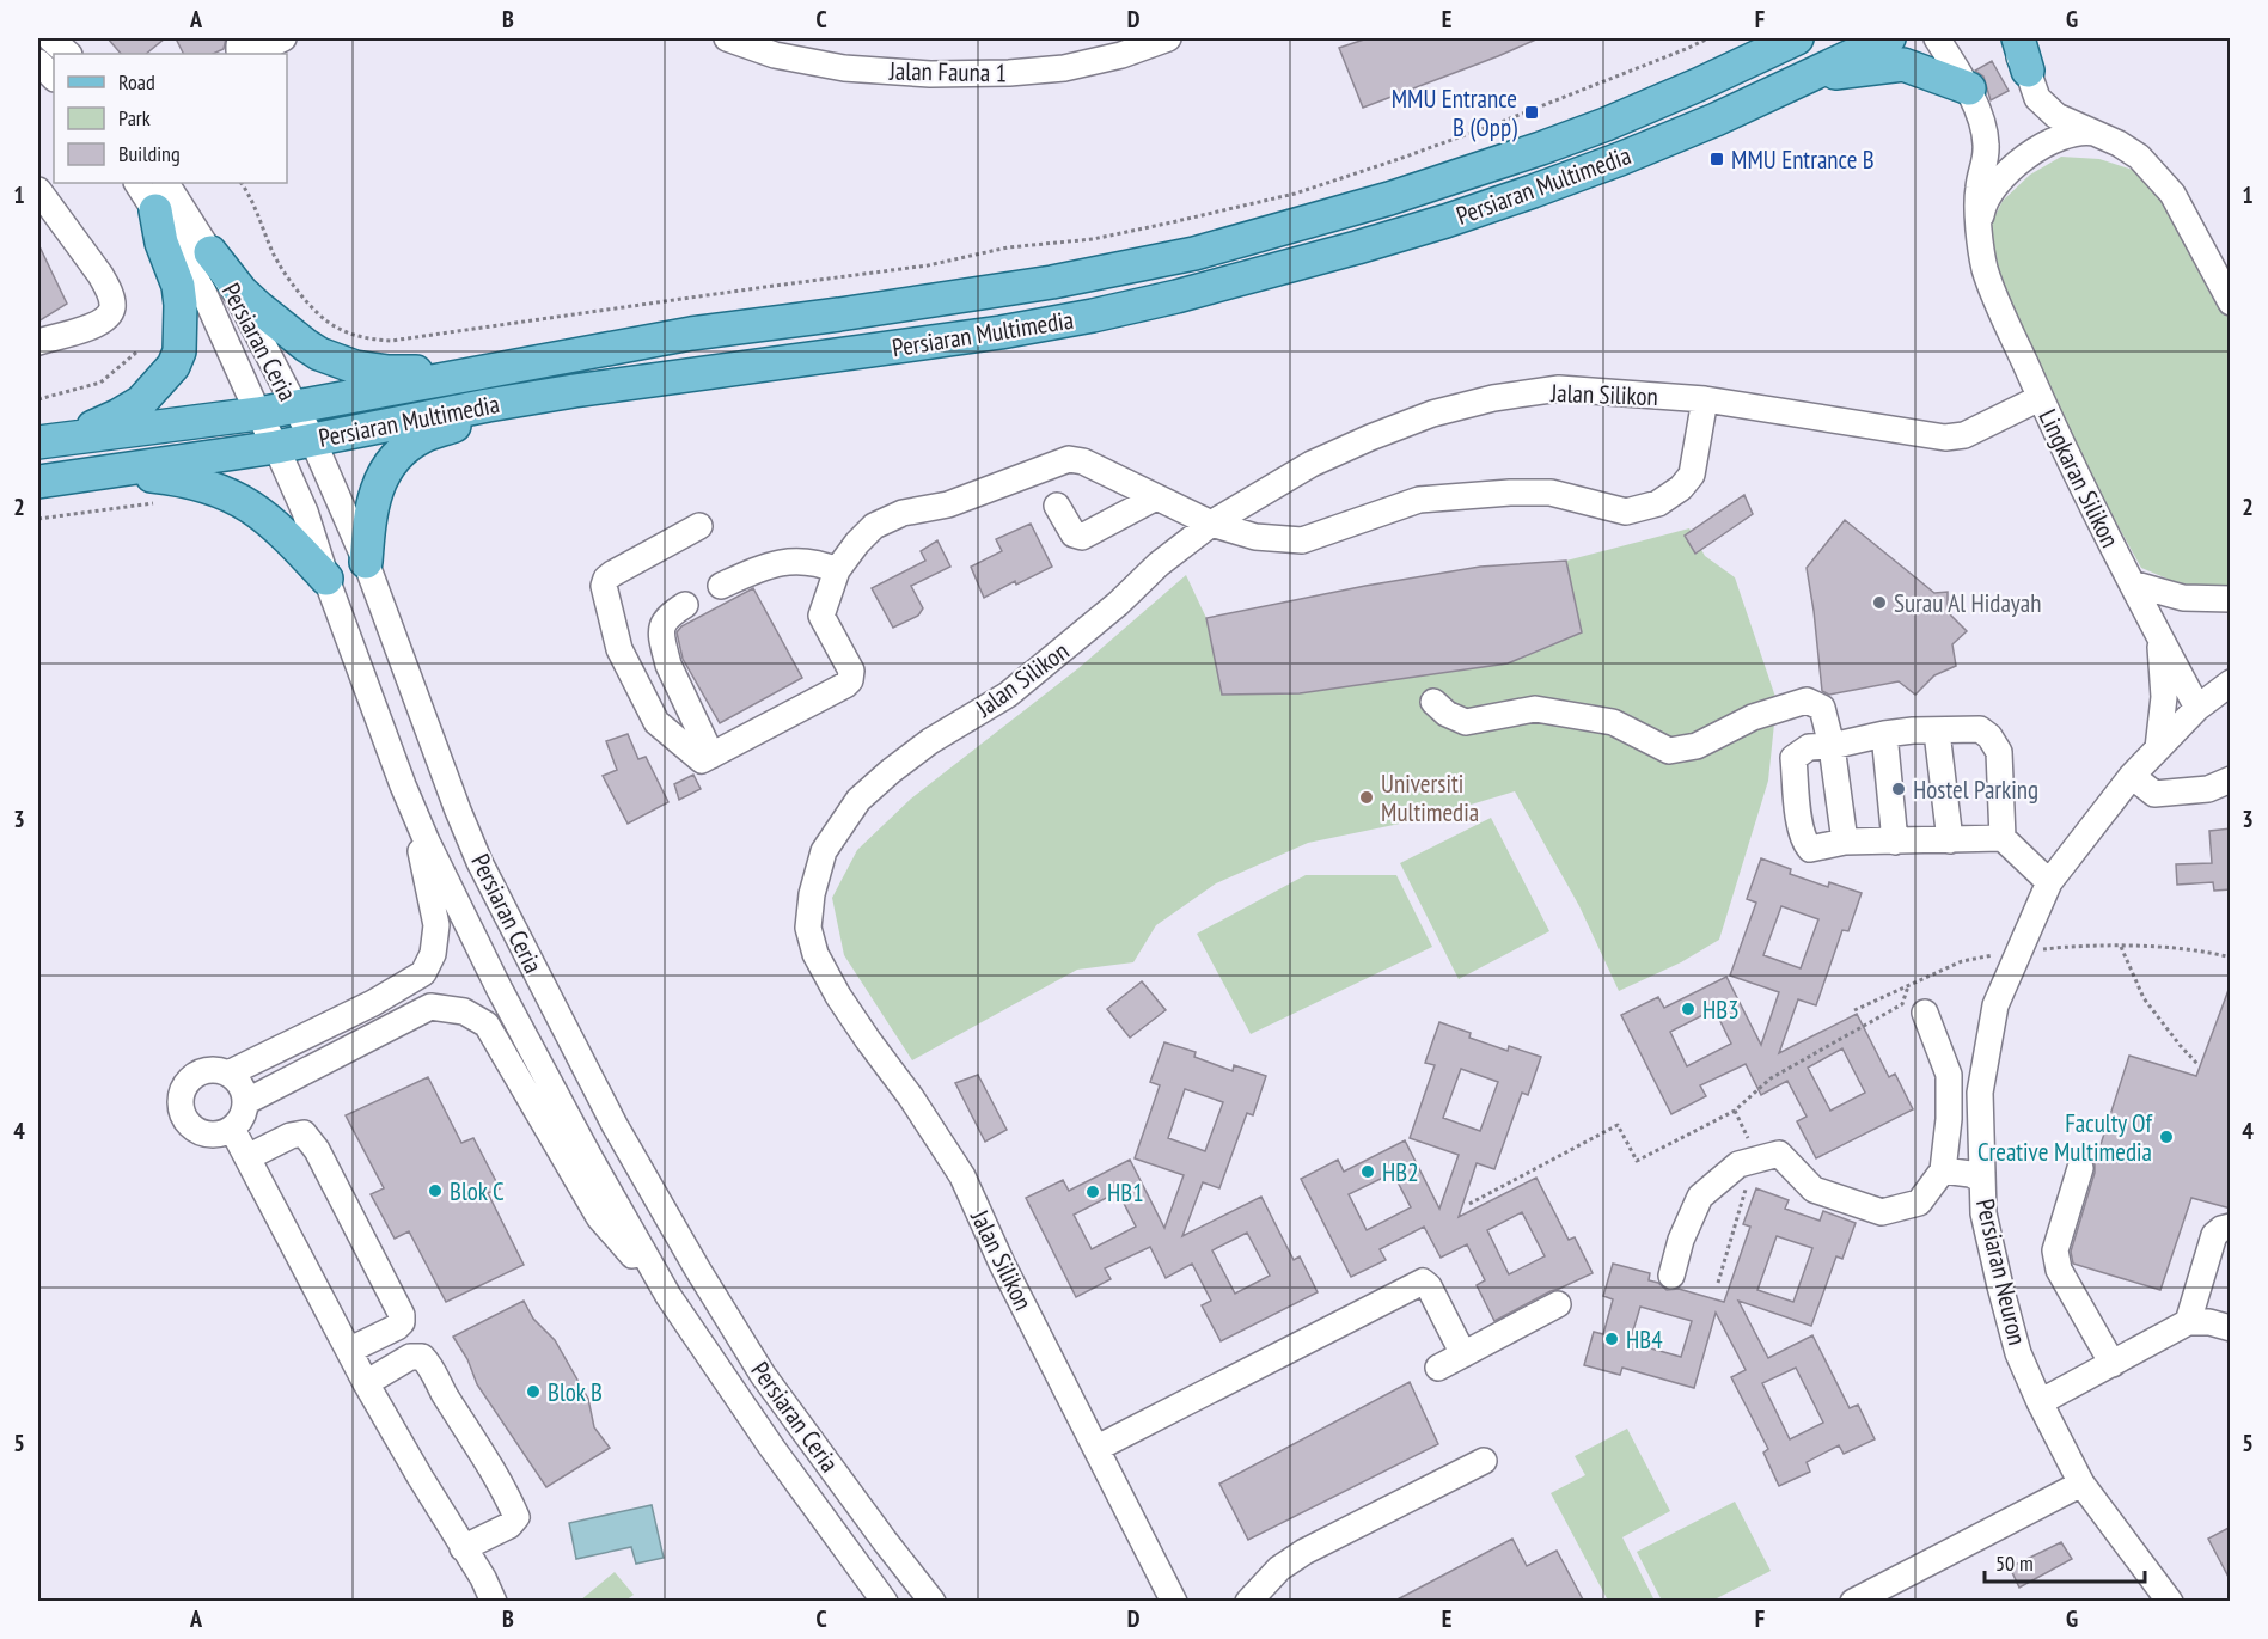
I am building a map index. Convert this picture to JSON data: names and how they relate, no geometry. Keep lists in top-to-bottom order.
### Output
{
  "streets": {
    "main road": ["Persiaran Multimedia"],
    "street": [
      "Jalan Fauna 1",
      "Persiaran Ceria",
      "Jalan Silikon",
      "Lingkaran Silikon",
      "Persiaran Neuron"
    ]
  },
  "crossings": [
    ["Persiaran Multimedia", "Persiaran Ceria"],
    ["Jalan Silikon", "Lingkaran Silikon"],
    ["Lingkaran Silikon", "Persiaran Neuron"]
  ],
  "places": {
    "transit": ["MMU Entrance B (Opp)", "MMU Entrance B"],
    "other": [
      "Surau Al Hidayah",
      "Hostel Parking",
      "Universiti Multimedia",
      "HB3",
      "Faculty Of Creative Multimedia",
      "HB2",
      "Blok C",
      "HB1",
      "HB4",
      "Blok B"
    ]
  },
  "legend": ["Road", "Park", "Building"],
  "scale_bar": "50 m",
  "grid": {
    "columns": [
      "A",
      "B",
      "C",
      "D",
      "E",
      "F",
      "G"
    ],
    "rows": [
      "1",
      "2",
      "3",
      "4",
      "5"
    ]
  }
}
